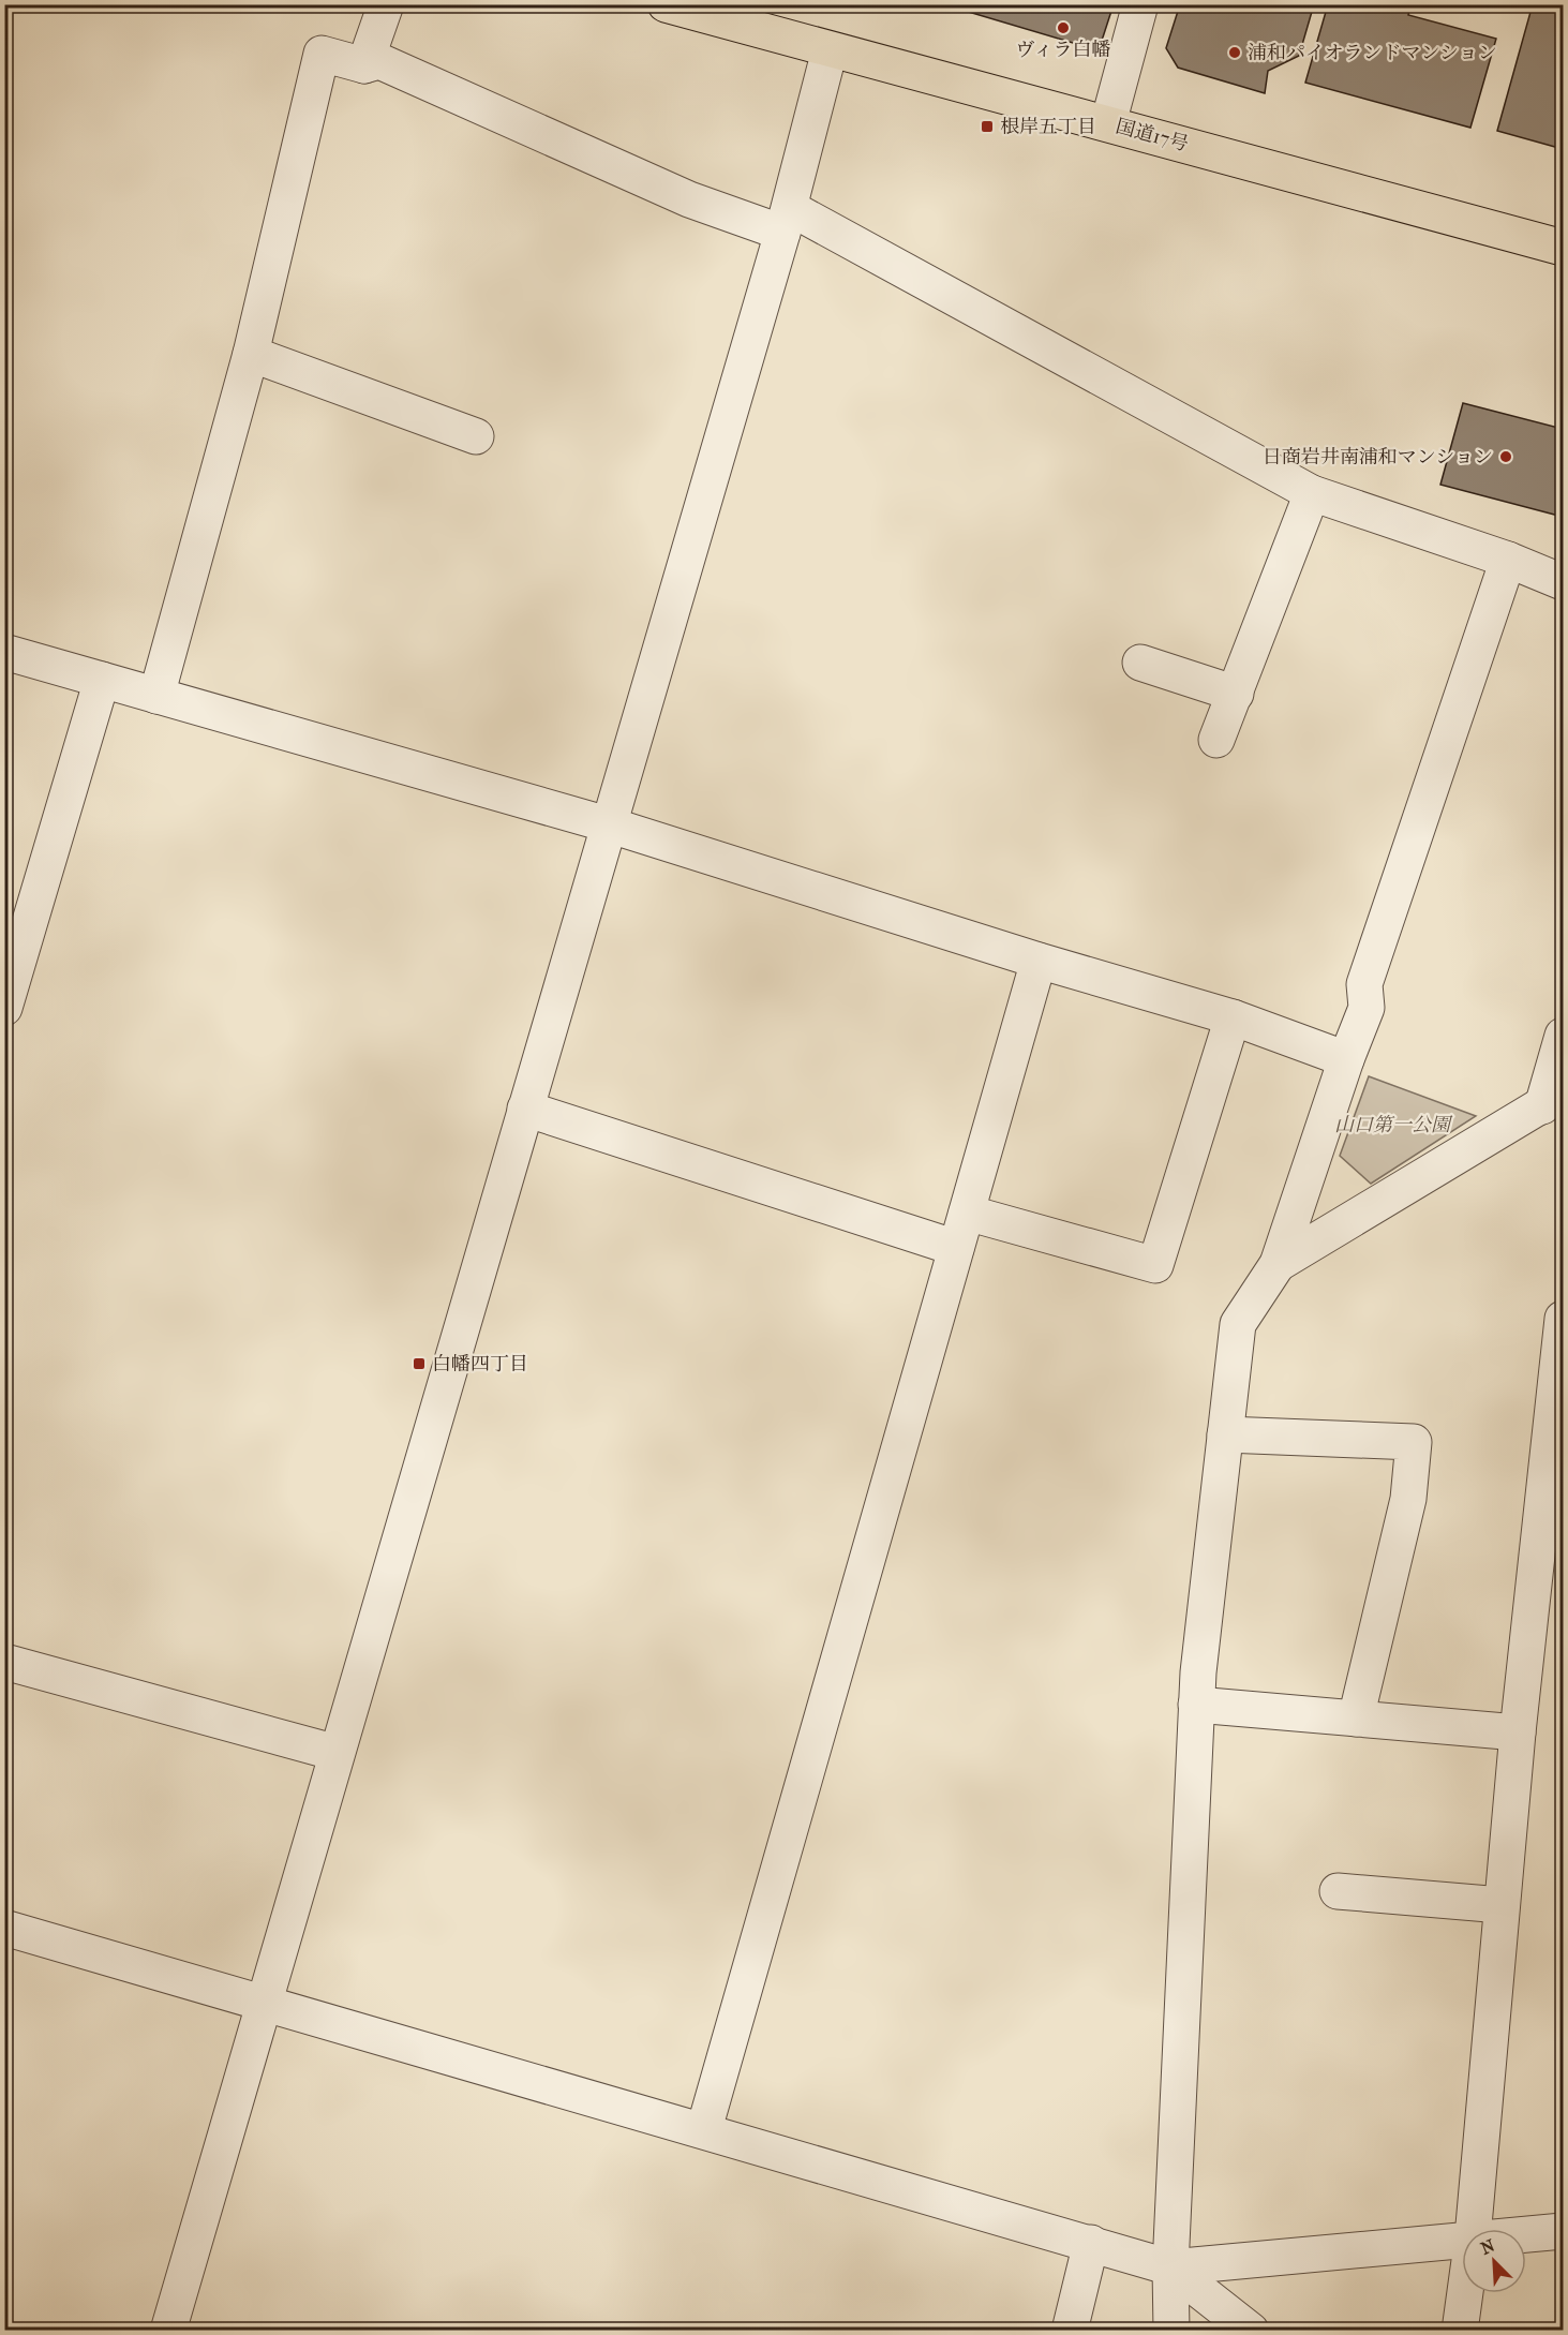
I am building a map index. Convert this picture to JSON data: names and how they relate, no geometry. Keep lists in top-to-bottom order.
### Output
{
  "streets": {
    "highway": ["国道17号"]
  },
  "parks": ["山口第一公園"],
  "places": {
    "other": ["ヴィラ白幡", "浦和パイオランドマンション", "日商岩井南浦和マンション"],
    "transit": ["根岸五丁目", "白幡四丁目"]
  },
  "north": "top left"
}
